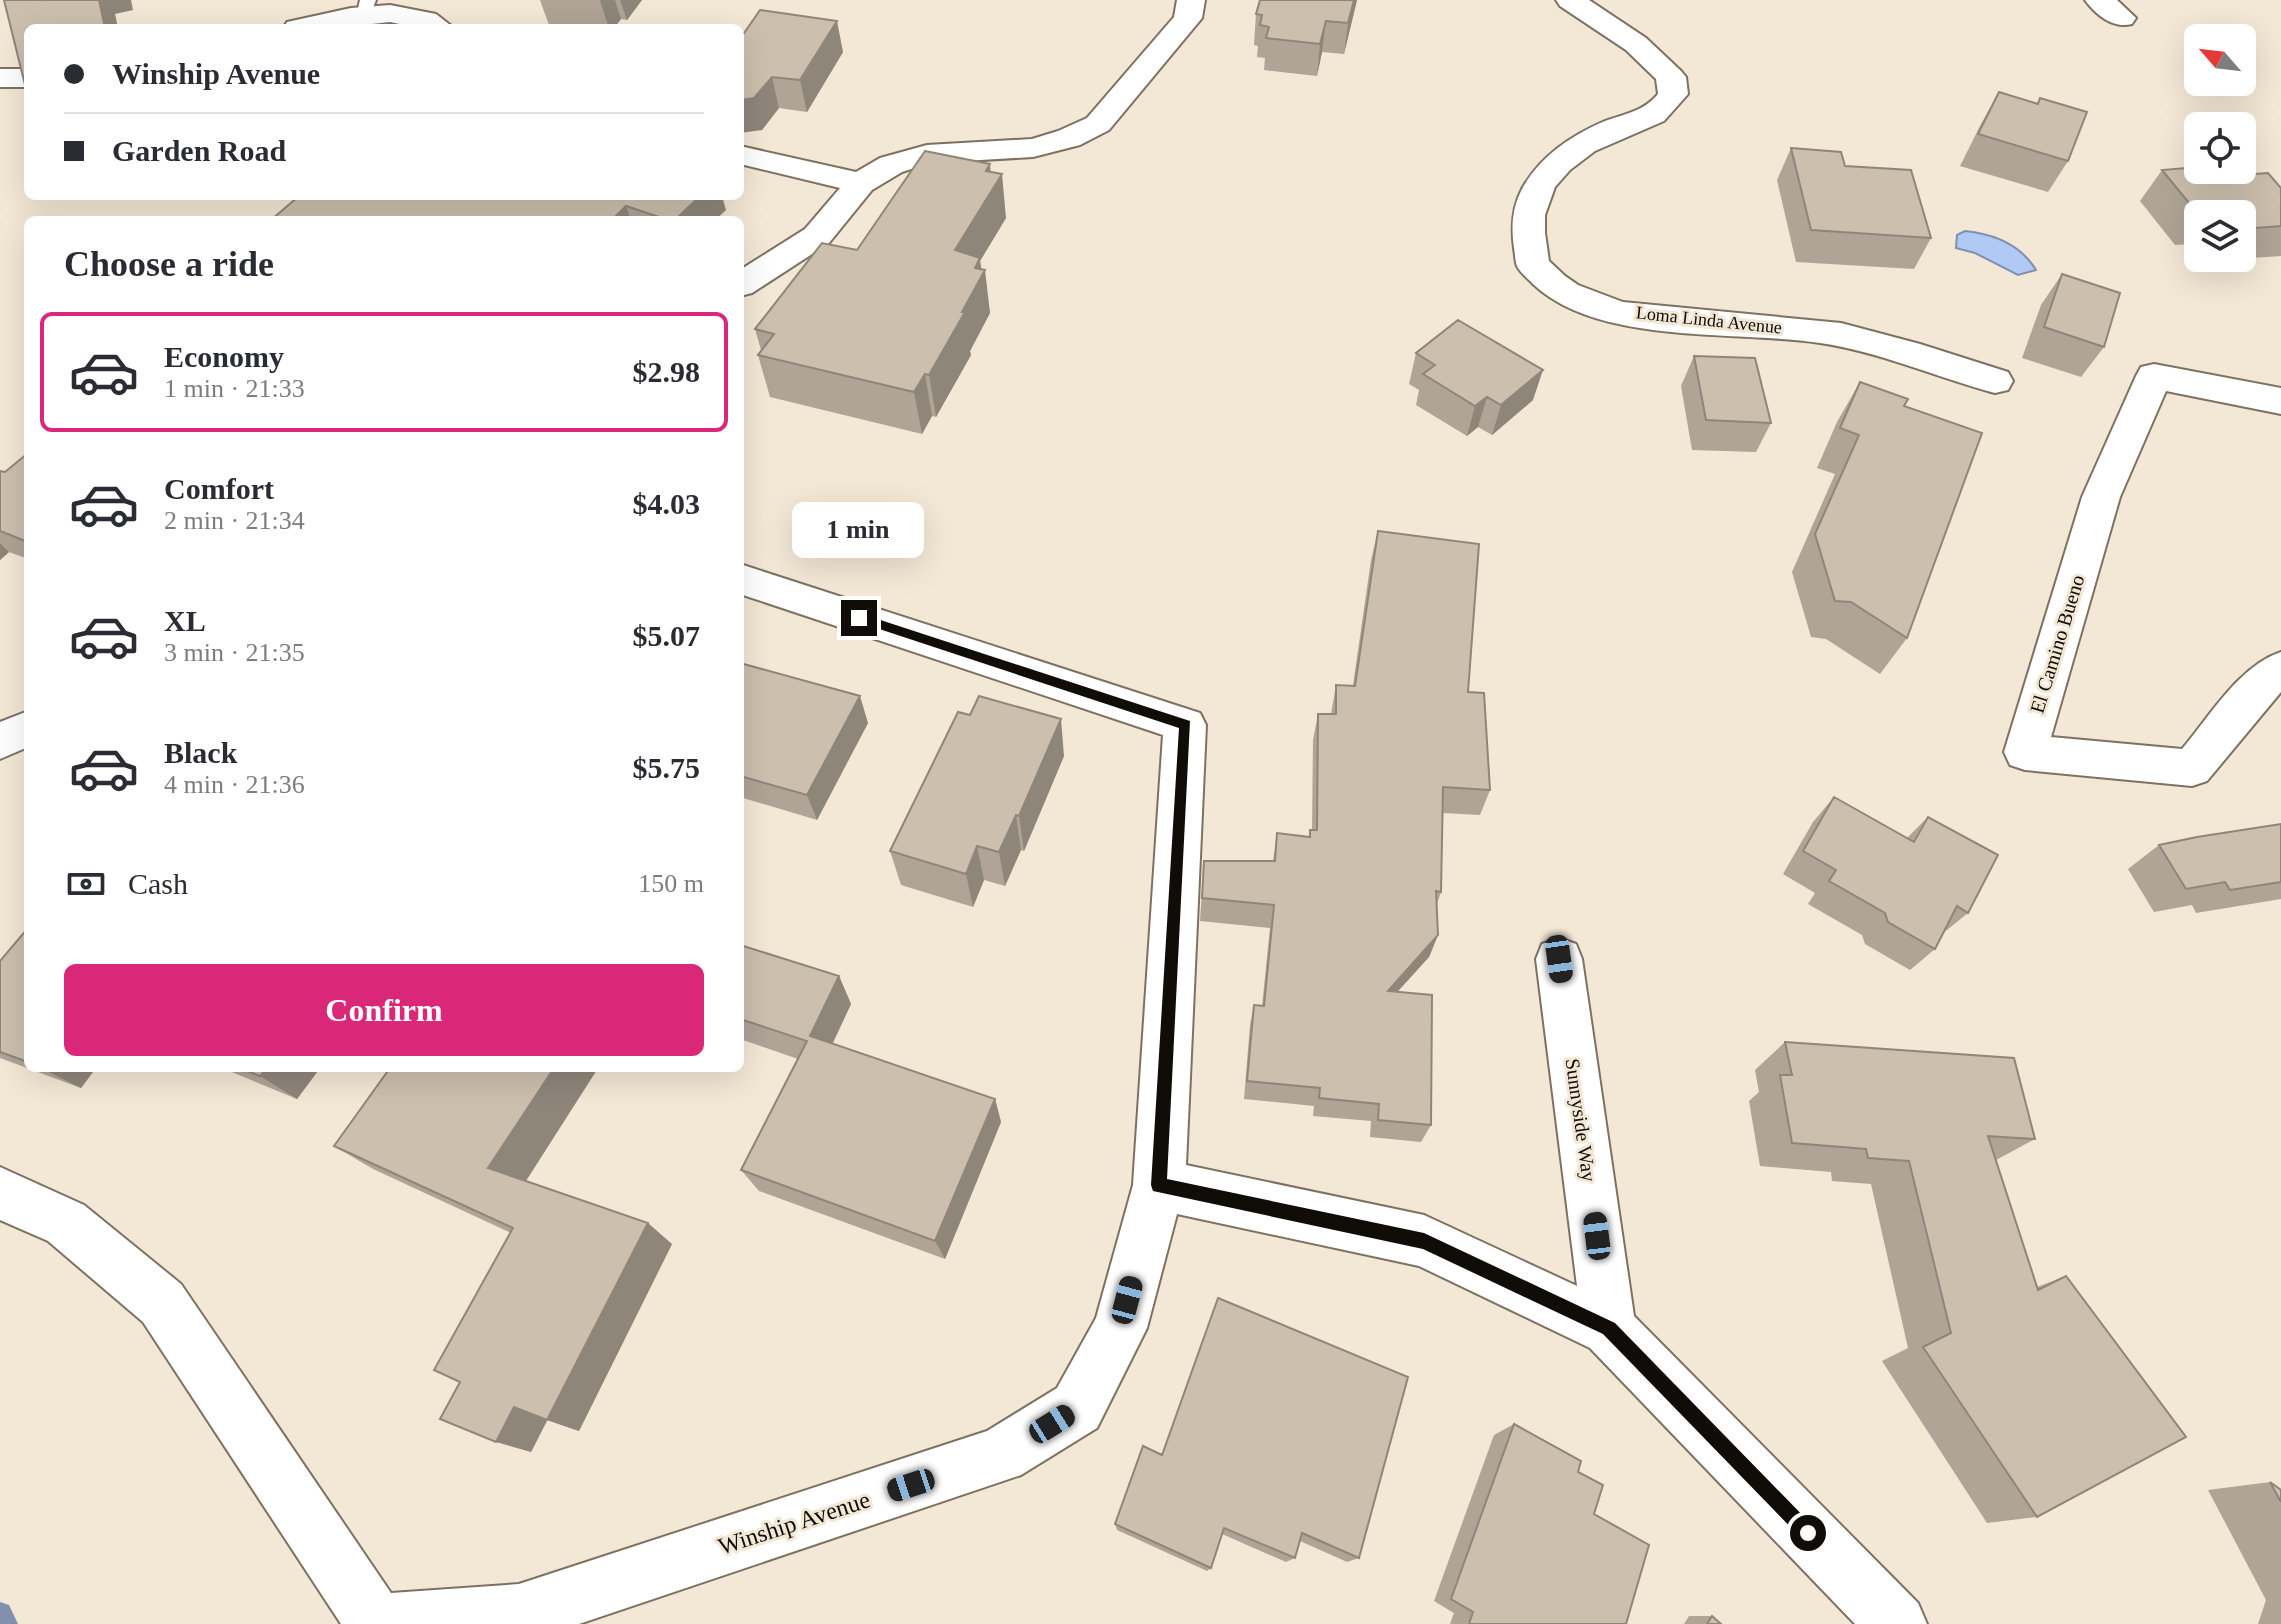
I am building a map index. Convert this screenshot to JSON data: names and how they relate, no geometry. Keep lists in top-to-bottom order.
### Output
{
  "streets": {
    "street": [
      "Loma Linda Avenue",
      "El Camino Bueno",
      "Sunnyside Way",
      "Winship Avenue"
    ]
  },
  "north": "top left",
  "page": {
    "banner": ["Winship Avenue", "Garden Road"],
    "heading": "Choose a ride",
    "list": [
      {
        "name": "Economy",
        "note": "1 min · 21:33",
        "value": "$2.98"
      },
      {
        "name": "Comfort",
        "note": "2 min · 21:34",
        "value": "$4.03"
      },
      {
        "name": "XL",
        "note": "3 min · 21:35",
        "value": "$5.07"
      },
      {
        "name": "Black",
        "note": "4 min · 21:36",
        "value": "$5.75"
      }
    ],
    "bubble": "1 min",
    "pay": ["Cash", "150 m"],
    "buttons": "Confirm"
  }
}
